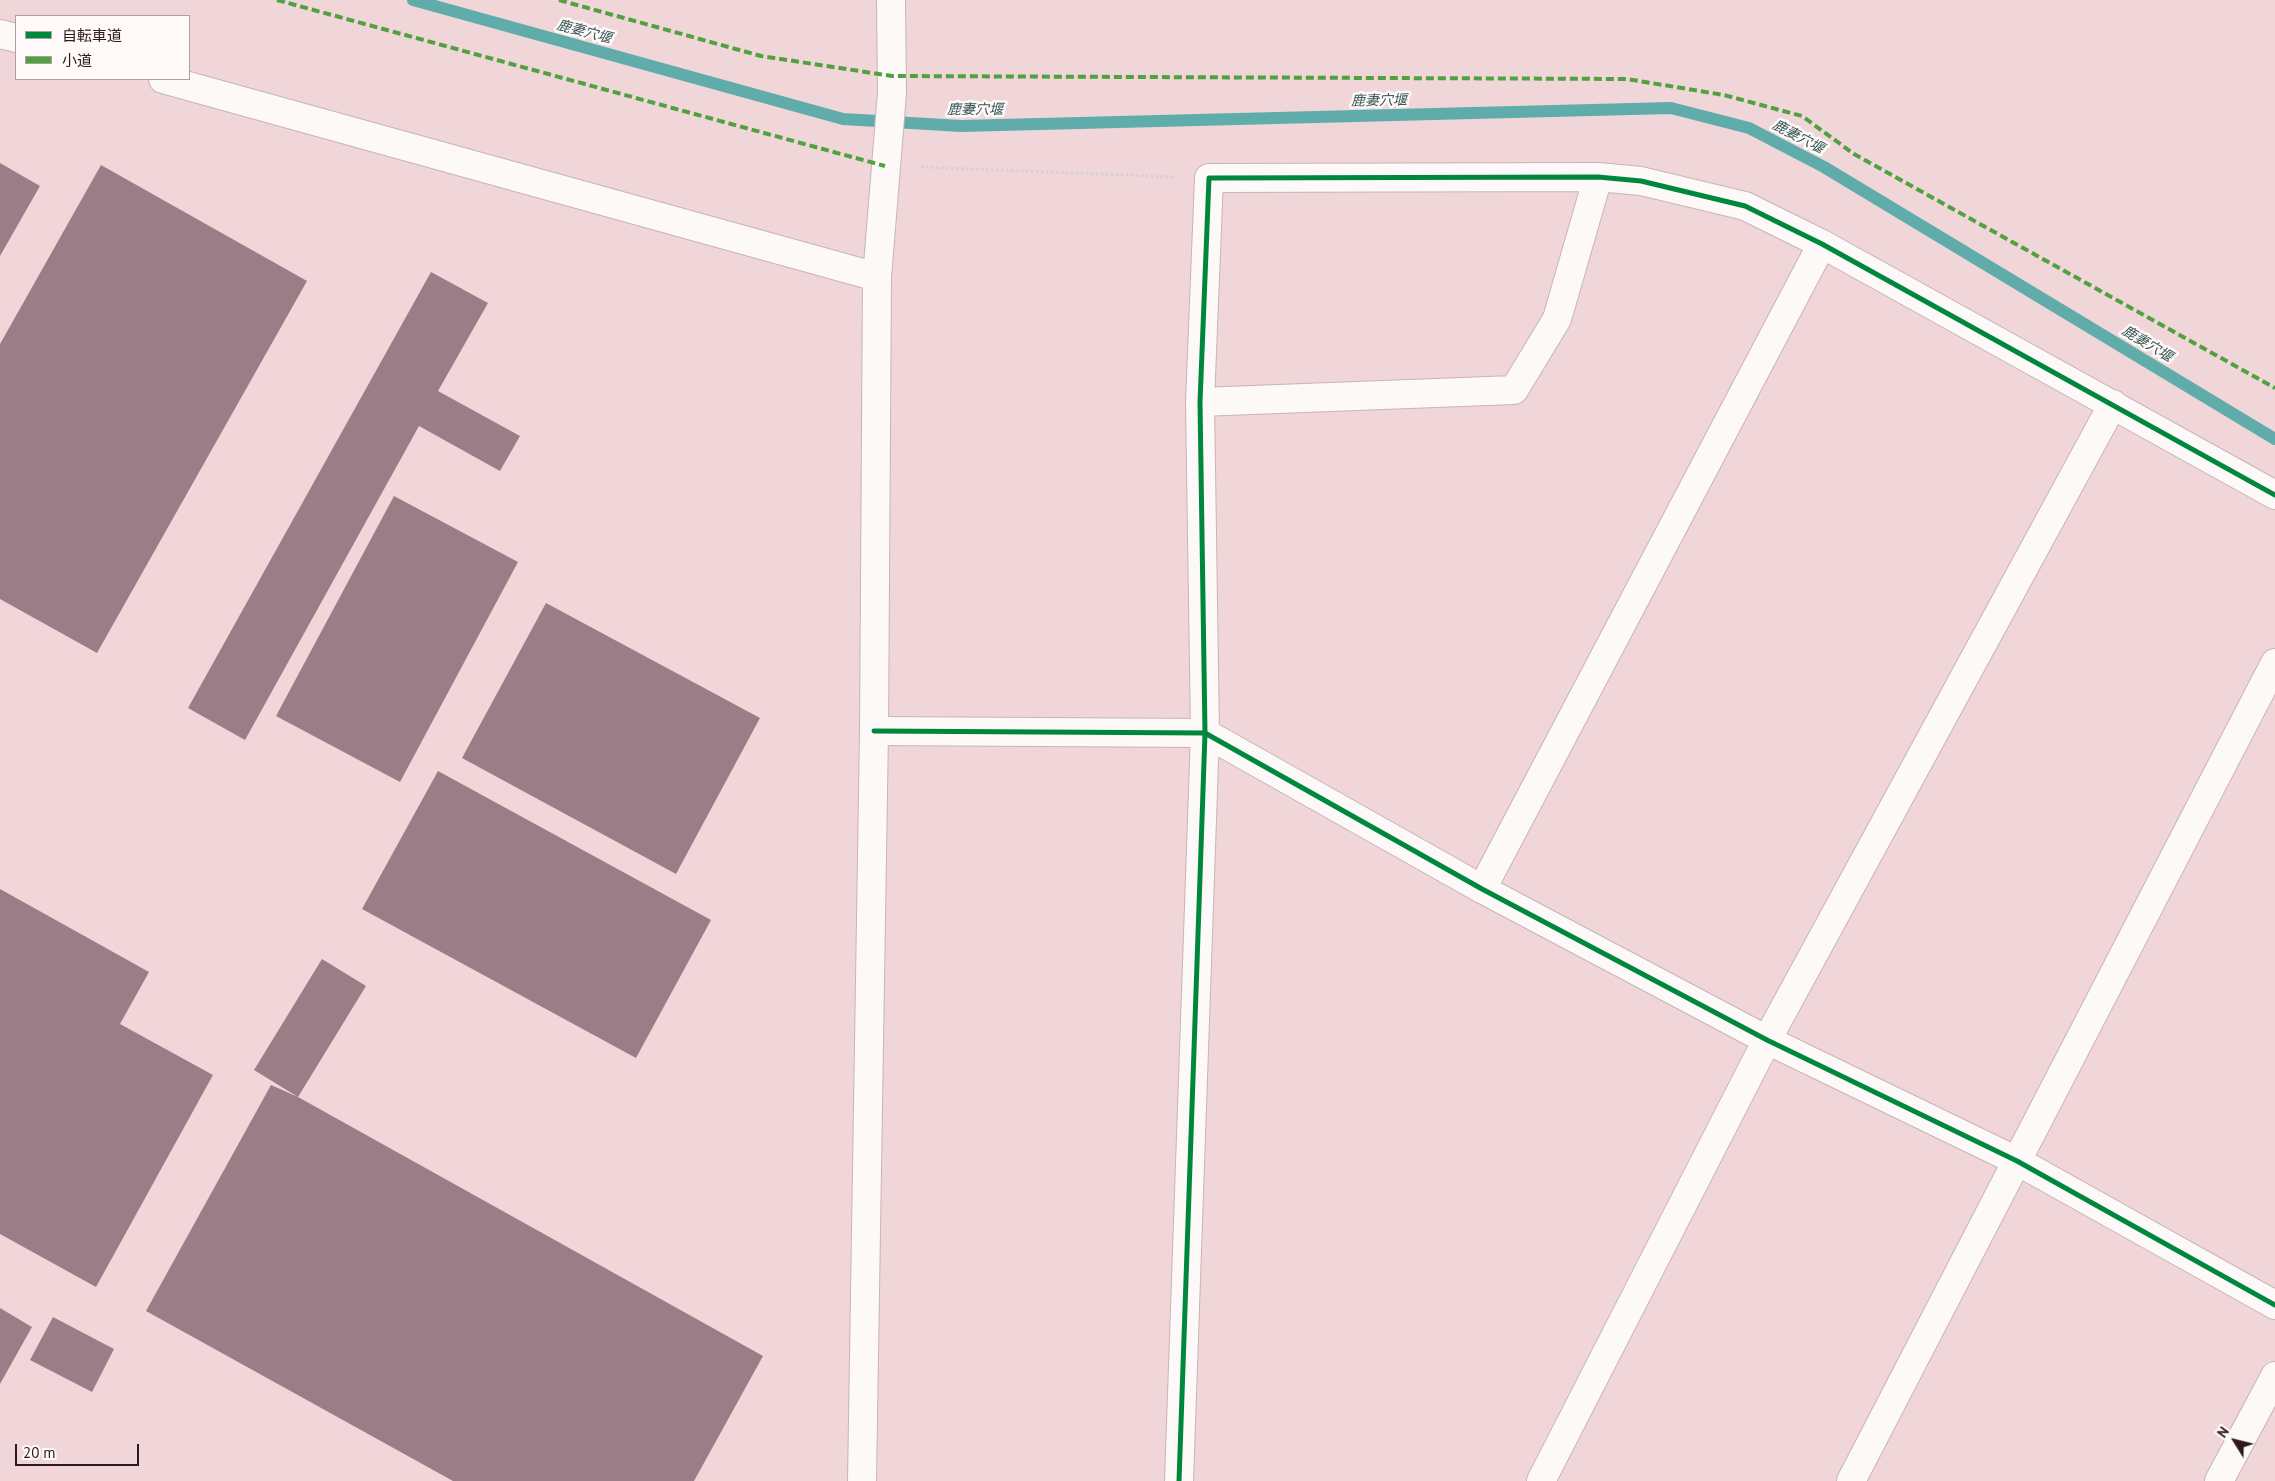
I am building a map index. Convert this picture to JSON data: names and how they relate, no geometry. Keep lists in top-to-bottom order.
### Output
{
  "water": ["鹿妻穴堰"],
  "legend": ["自転車道", "小道"],
  "scale_bar": "20 m",
  "north": "top left"
}
